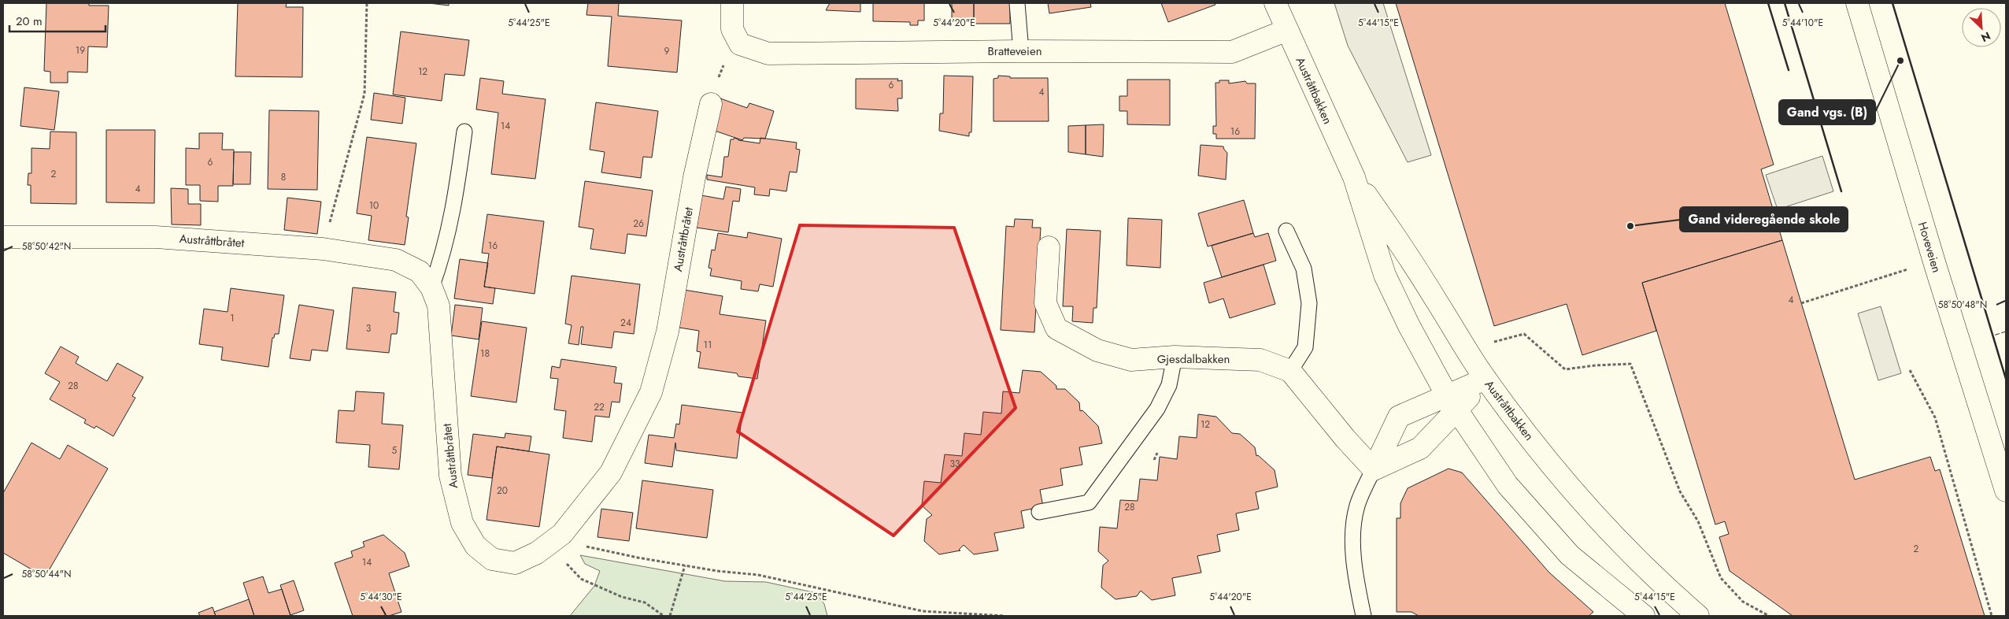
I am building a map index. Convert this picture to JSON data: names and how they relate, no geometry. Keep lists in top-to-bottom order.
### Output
{
  "streets": {
    "street": [
      "Bratteveien",
      "Austråttbakken",
      "Austråttbråtet",
      "Hoveveien",
      "Gjesdalbakken"
    ]
  },
  "crossings": [
    ["Bratteveien", "Austråttbakken"]
  ],
  "places": ["Gand vgs. (B)", "Gand videregående skole"],
  "house_numbers": [
    "19",
    "9",
    "12",
    "6",
    "4",
    "14",
    "16",
    "6",
    "2",
    "8",
    "4",
    "10",
    "26",
    "16",
    "4",
    "1",
    "24",
    "3",
    "11",
    "18",
    "28",
    "22",
    "12",
    "5",
    "33",
    "20",
    "28",
    "2",
    "14"
  ],
  "scale_bar": "20 m",
  "north": "bottom right",
  "coordinates": [
    "5°44'25\"E",
    "5°44'20\"E",
    "5°44'15\"E",
    "5°44'10\"E",
    "58°50'42\"N",
    "58°50'48\"N",
    "58°50'44\"N",
    "5°44'30\"E"
  ]
}
